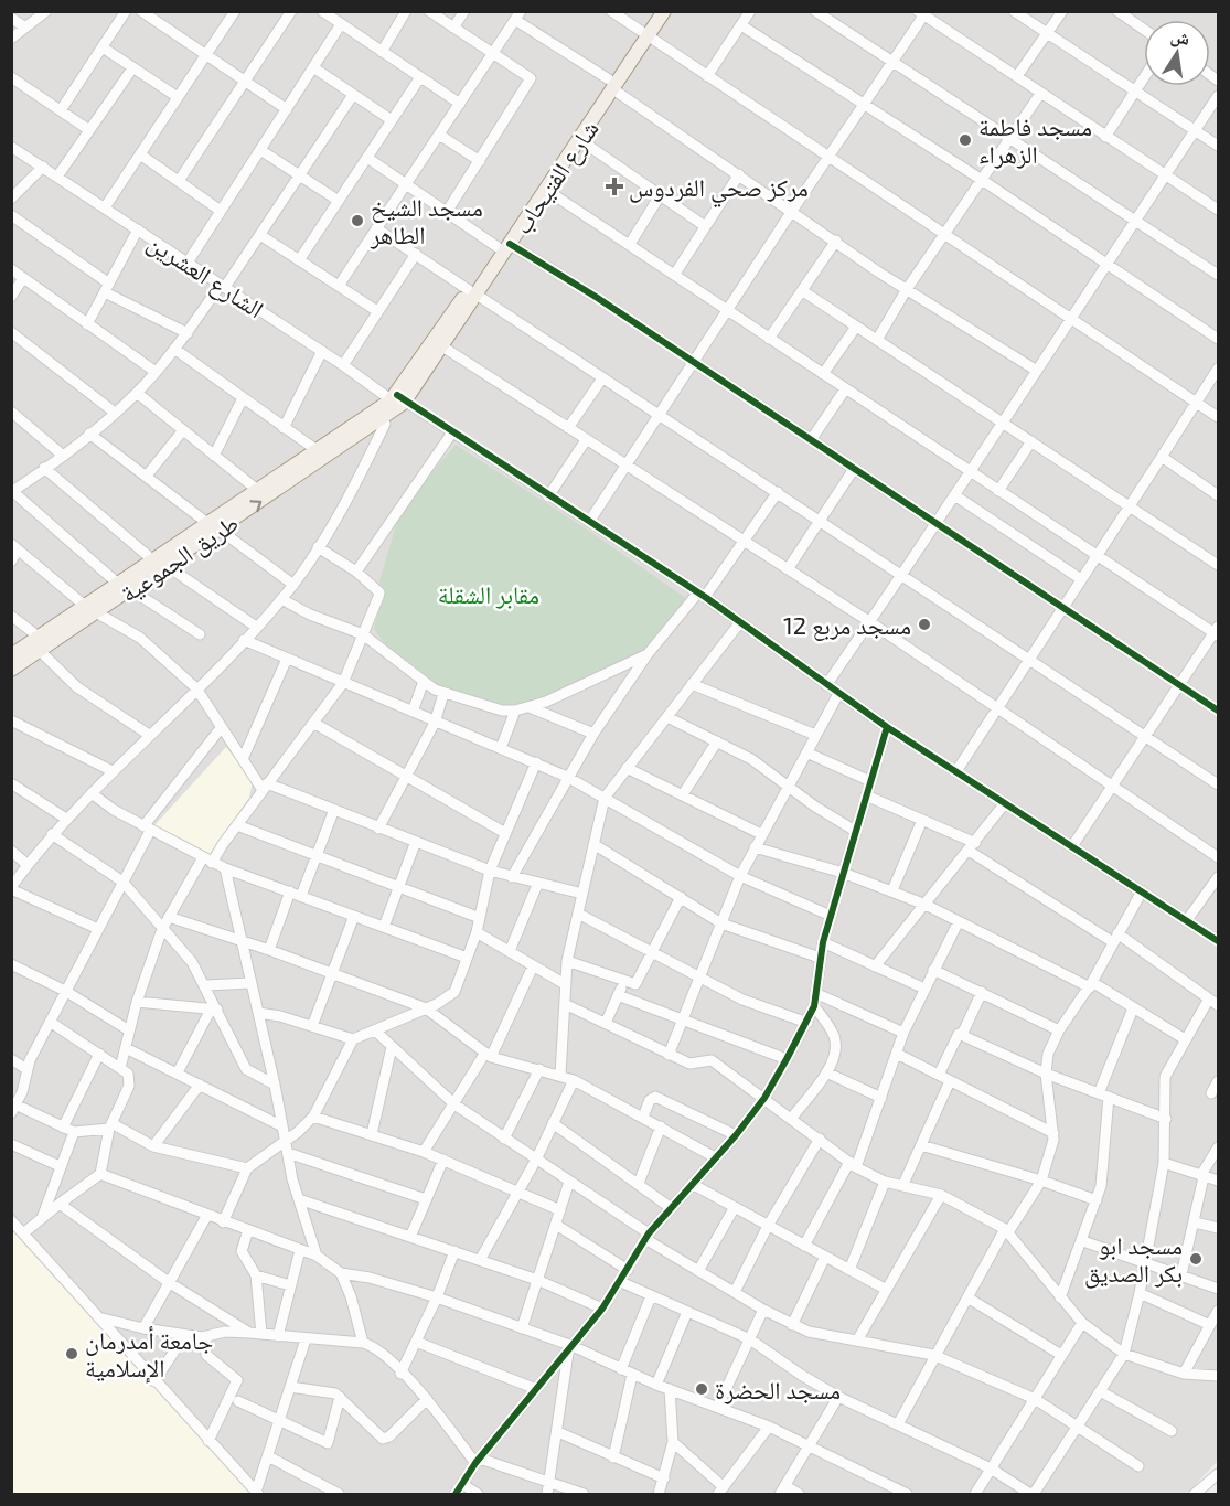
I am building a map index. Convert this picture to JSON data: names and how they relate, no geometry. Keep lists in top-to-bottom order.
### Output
{
  "streets": {
    "main road": ["شارع الفتيحاب", "طريق الجموعية"],
    "street": ["الشارع العشرين"]
  },
  "crossings": [
    ["شارع الفتيحاب", "الشارع العشرين"]
  ],
  "parks": ["مقابر الشقلة"],
  "places": {
    "other": [
      "مسجد فاطمة الزهراء",
      "مسجد الشيخ الطاهر",
      "مسجد مربع 12",
      "مسجد ابو بكر الصديق",
      "جامعة أمدرمان الإسلامية",
      "مسجد الحضرة"
    ],
    "health": ["مركز صحي الفردوس"]
  },
  "north": "top"
}
